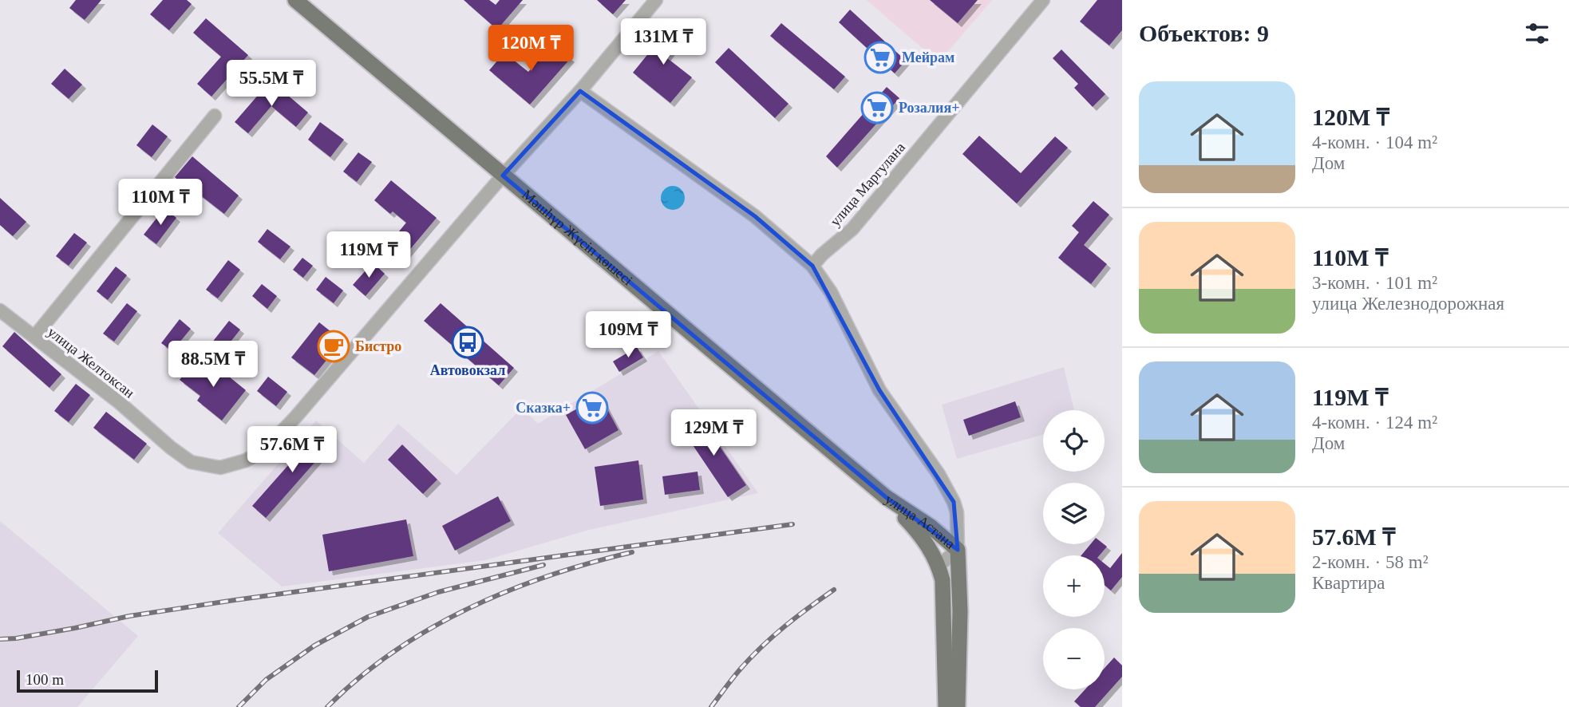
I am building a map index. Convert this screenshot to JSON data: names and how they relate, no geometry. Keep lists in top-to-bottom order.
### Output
{
  "streets": {
    "main road": ["Мәшһүр Жүсіп көшесі", "улица Астана"],
    "street": ["улица Маргулана", "улица Желтоксан"]
  },
  "crossings": [
    ["Мәшһүр Жүсіп көшесі", "улица Желтоксан"],
    ["Мәшһүр Жүсіп көшесі", "улица Астана"]
  ],
  "places": {
    "supermarket": ["Мейрам", "Розалия+", "Сказка+"],
    "bus stop": ["Автовокзал"],
    "cafe": ["Бистро"]
  },
  "scale_bar": "100 m",
  "page": {
    "heading": "Объектов: 9",
    "price": [
      "131M ₸",
      "120M ₸",
      "55.5M ₸",
      "110M ₸",
      "119M ₸",
      "109M ₸",
      "88.5M ₸",
      "129M ₸",
      "57.6M ₸"
    ],
    "list": [
      {
        "name": "120M ₸",
        "note": "4-комн. · 104 m² · Дом"
      },
      {
        "name": "110M ₸",
        "note": "3-комн. · 101 m² · улица Железнодорожная"
      },
      {
        "name": "119M ₸",
        "note": "4-комн. · 124 m² · Дом"
      },
      {
        "name": "57.6M ₸",
        "note": "2-комн. · 58 m² · Квартира"
      }
    ],
    "map_buttons": ["+", "−"],
    "scale": "100 m"
  }
}
